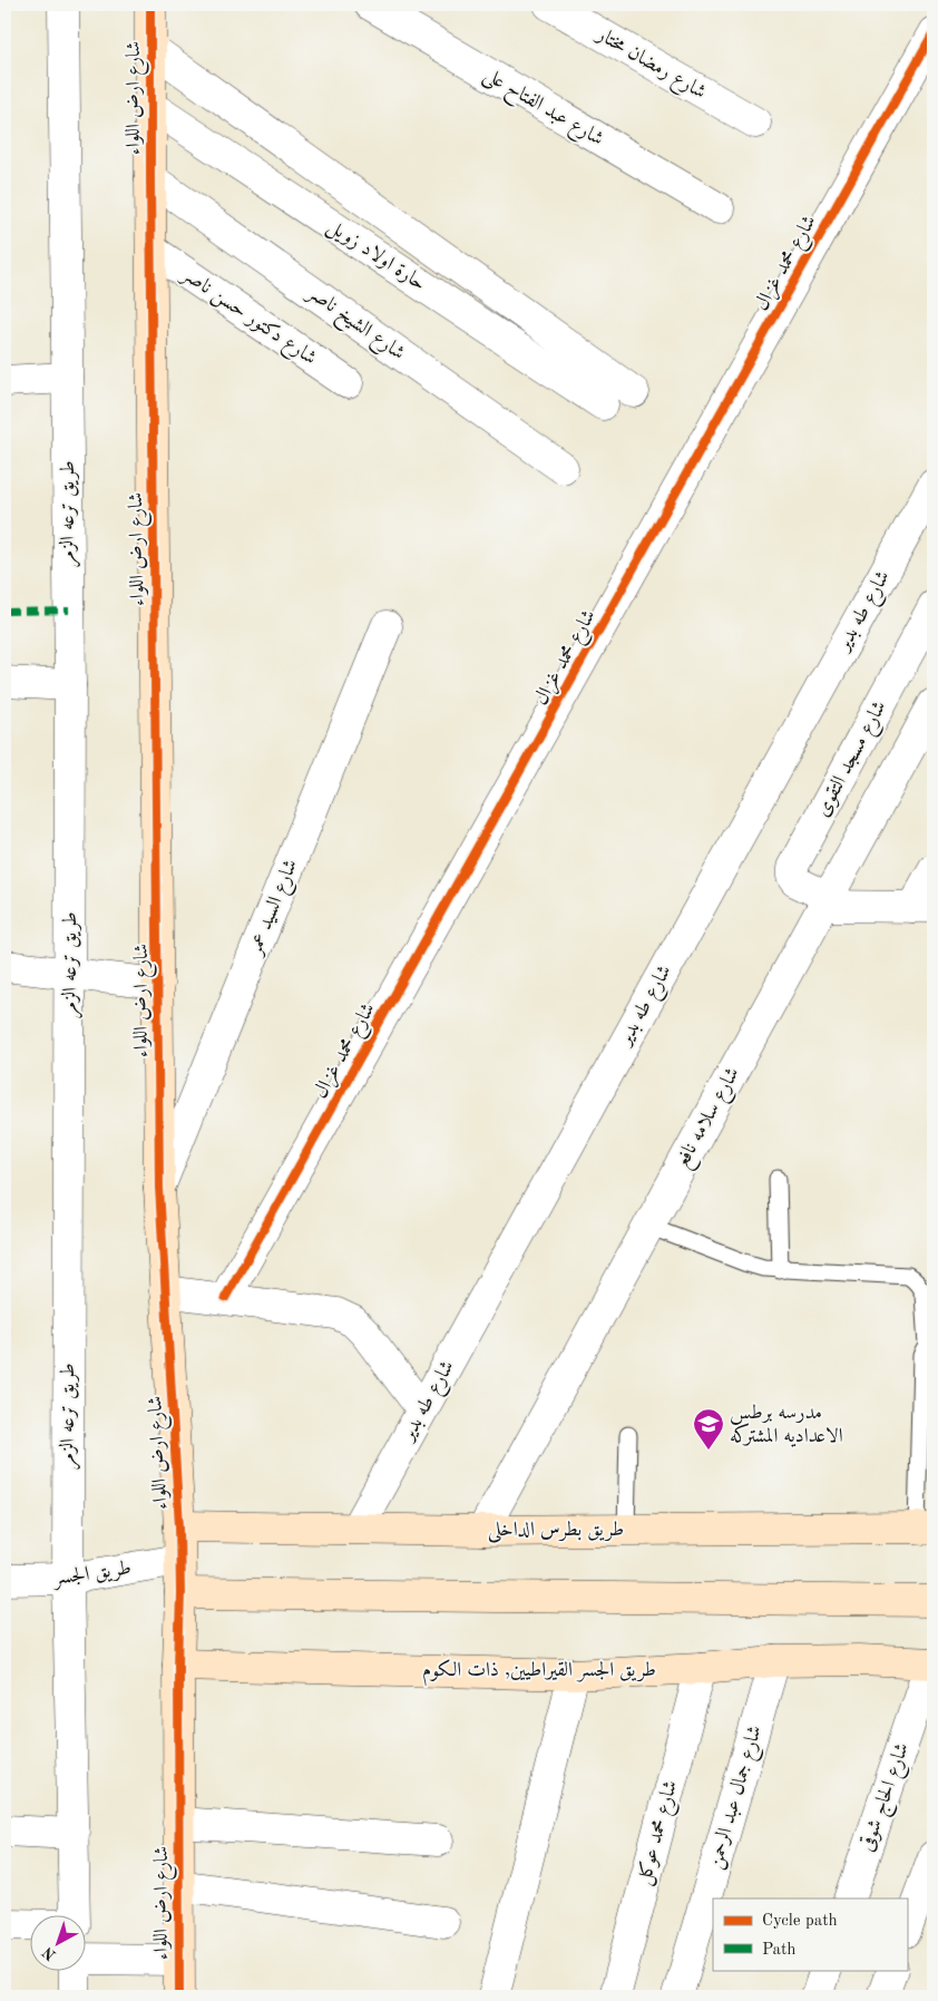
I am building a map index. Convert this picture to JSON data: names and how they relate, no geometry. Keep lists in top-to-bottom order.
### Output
{
  "streets": {
    "street": [
      "شارع رمضان مختار",
      "شارع ارض اللواء",
      "شارع عبد الفتاح على",
      "حارة اولاد زويل",
      "شارع محمد غزال",
      "شارع دكتور حسن ناصر",
      "شارع الشيخ ناصر",
      "طريق ترعه الزمر",
      "شارع طه بدير",
      "شارع مسجد التقوى",
      "شارع السيد عمر",
      "شارع سلامه نافع",
      "طريق بطرس الداخلى",
      "طريق الجسر",
      "طريق الجسر القيراطيين, ذات الكوم",
      "شارع جمال عبد الرحمن",
      "شارع الحاج شوقى",
      "شارع محمد عوكل"
    ]
  },
  "crossings": [
    ["شارع ارض اللواء", "حارة اولاد زويل"],
    ["شارع ارض اللواء", "شارع دكتور حسن ناصر"],
    ["شارع ارض اللواء", "شارع الشيخ ناصر"],
    ["شارع ارض اللواء", "شارع السيد عمر"],
    ["شارع ارض اللواء", "طريق بطرس الداخلى"],
    ["شارع ارض اللواء", "طريق الجسر"],
    ["شارع ارض اللواء", "طريق الجسر القيراطيين, ذات الكوم"],
    ["طريق ترعه الزمر", "طريق الجسر"],
    ["شارع طه بدير", "طريق بطرس الداخلى"],
    ["شارع مسجد التقوى", "شارع سلامه نافع"],
    ["شارع سلامه نافع", "طريق بطرس الداخلى"],
    ["طريق الجسر القيراطيين, ذات الكوم", "شارع جمال عبد الرحمن"],
    ["طريق الجسر القيراطيين, ذات الكوم", "شارع الحاج شوقى"],
    ["طريق الجسر القيراطيين, ذات الكوم", "شارع محمد عوكل"]
  ],
  "places": {
    "school or university": ["مدرسه برطس الاعداديه المشتركه"]
  },
  "legend": ["Cycle path", "Path"],
  "north": "bottom left"
}
